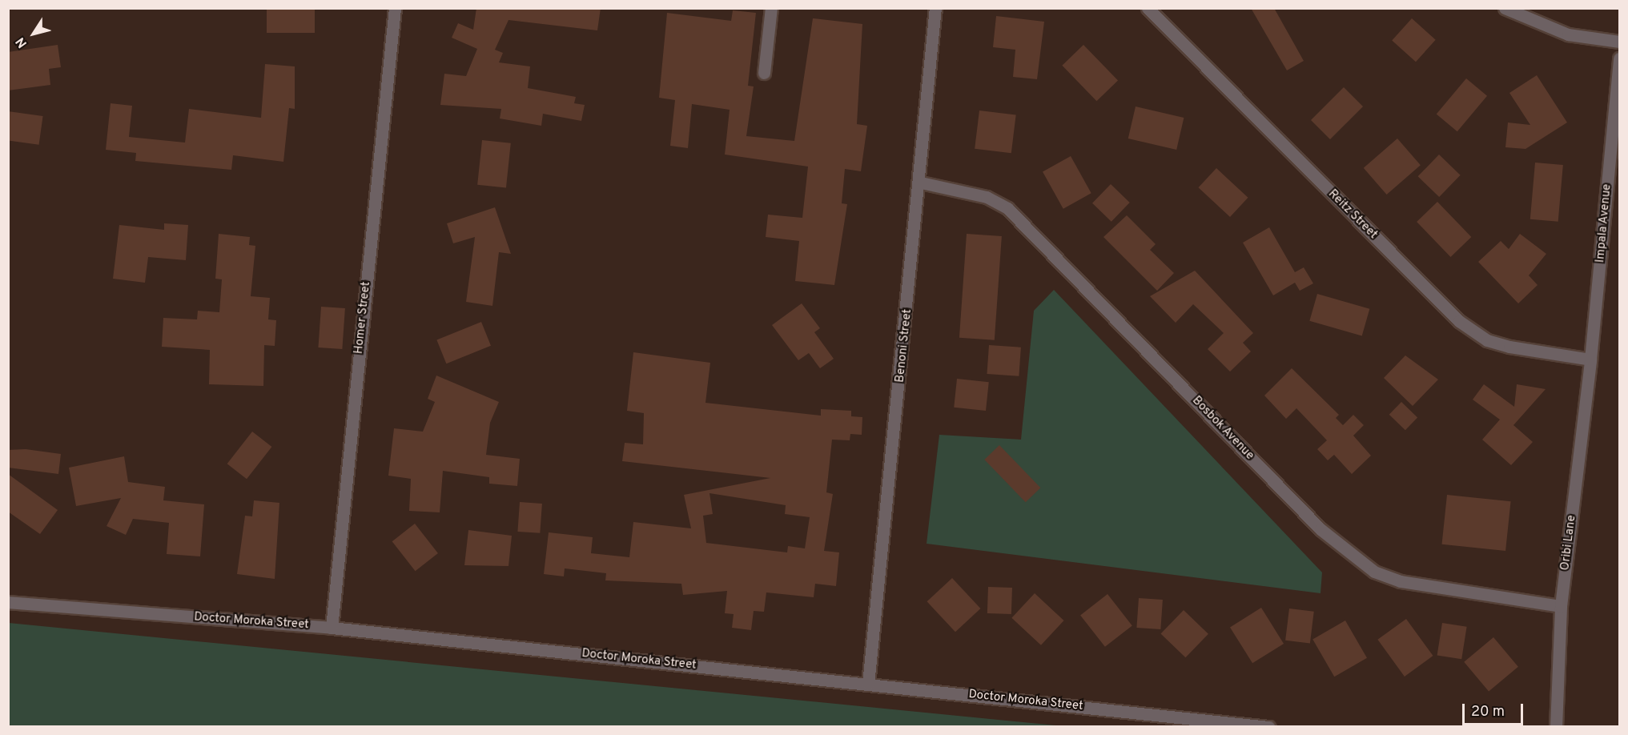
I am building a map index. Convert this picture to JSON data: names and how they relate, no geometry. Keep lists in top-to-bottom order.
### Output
{
  "streets": {
    "street": [
      "Reitz Street",
      "Impala Avenue",
      "Homer Street",
      "Benoni Street",
      "Bosbok Avenue",
      "Oribi Lane",
      "Doctor Moroka Street"
    ]
  },
  "crossings": [
    ["Reitz Street", "Impala Avenue"],
    ["Reitz Street", "Oribi Lane"],
    ["Impala Avenue", "Oribi Lane"],
    ["Homer Street", "Doctor Moroka Street"],
    ["Benoni Street", "Bosbok Avenue"],
    ["Benoni Street", "Doctor Moroka Street"],
    ["Bosbok Avenue", "Oribi Lane"]
  ],
  "scale_bar": "20 m",
  "north": "bottom left"
}
